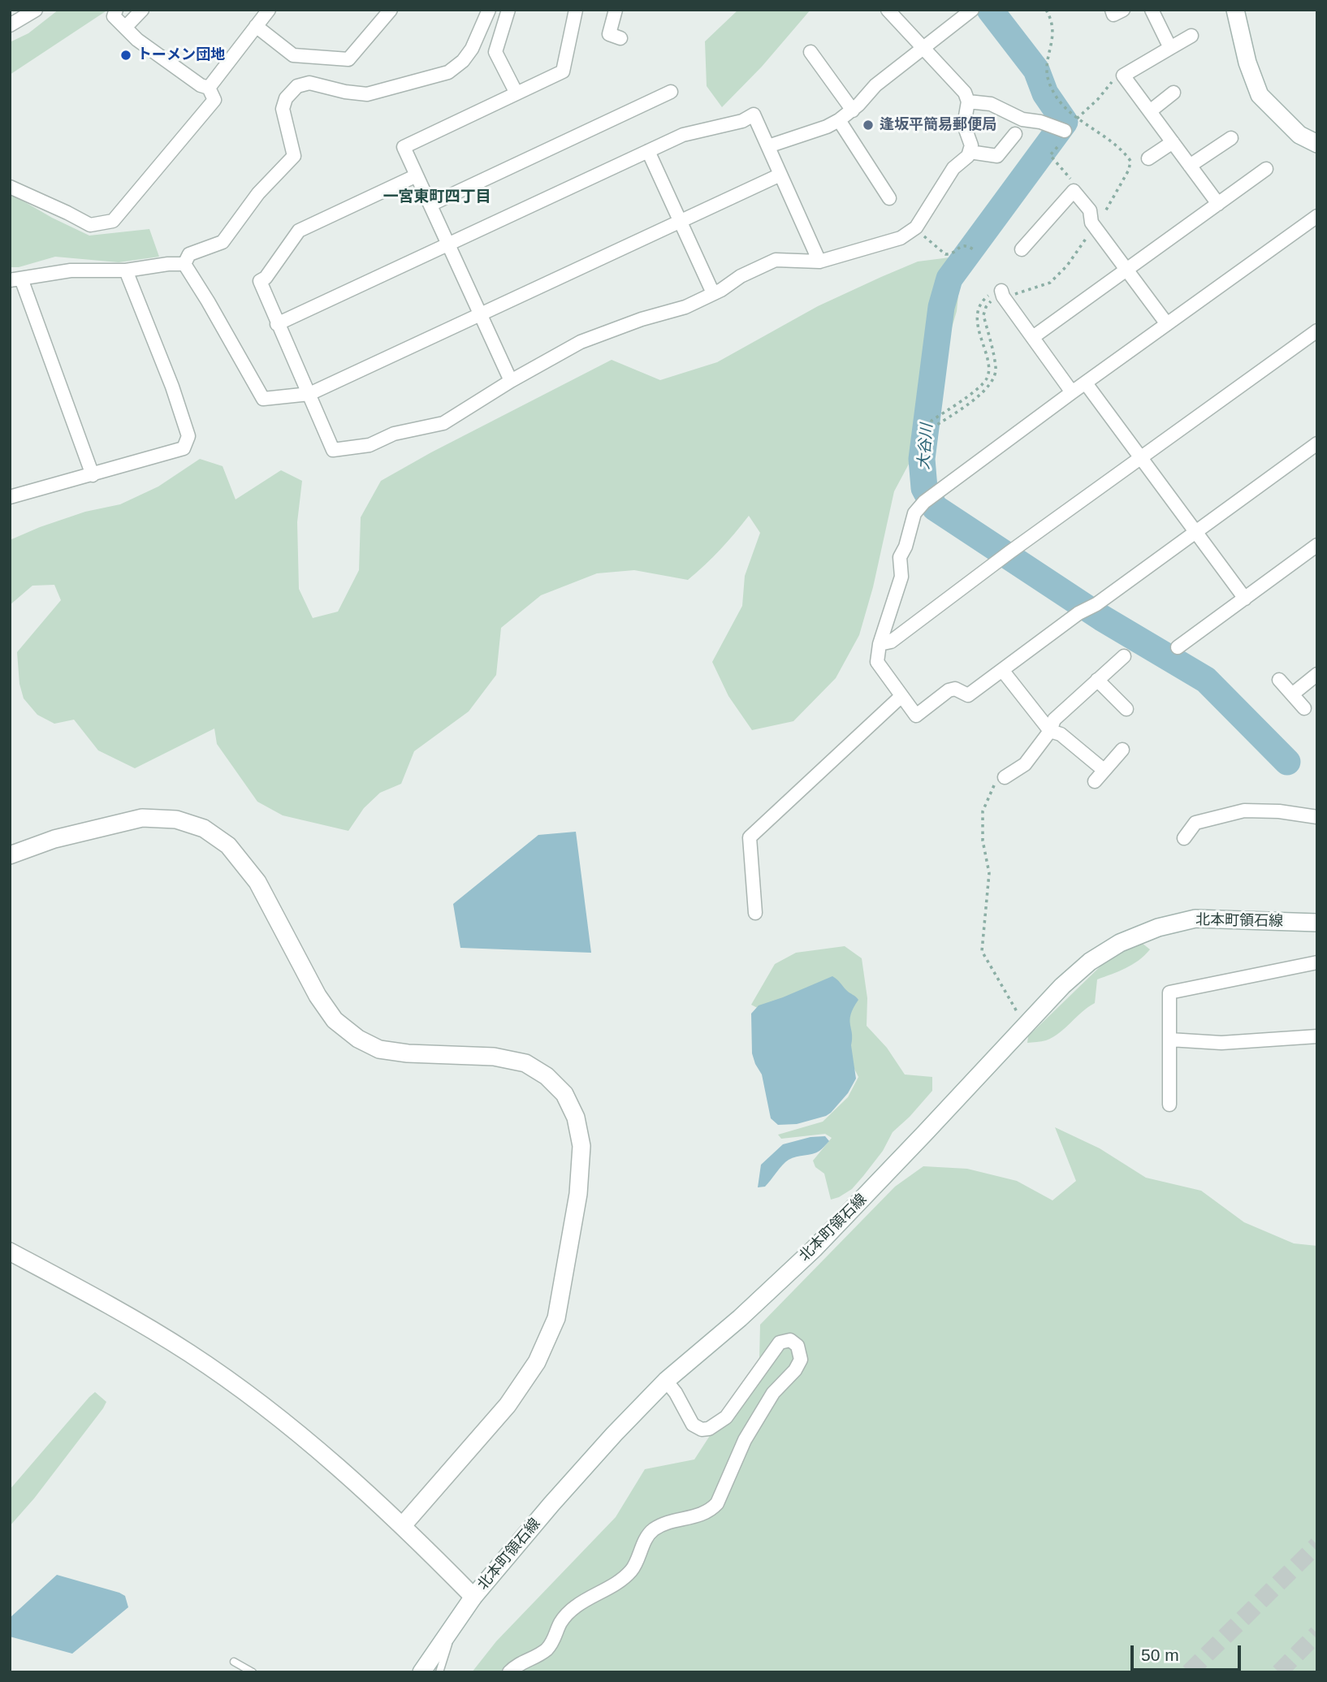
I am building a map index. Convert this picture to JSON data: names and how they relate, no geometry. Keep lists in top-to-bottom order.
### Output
{
  "streets": {
    "street": ["北本町領石線"]
  },
  "districts": ["一宮東町四丁目"],
  "water": ["大谷川"],
  "places": ["トーメン団地", "逢坂平簡易郵便局"],
  "scale_bar": "50 m"
}
